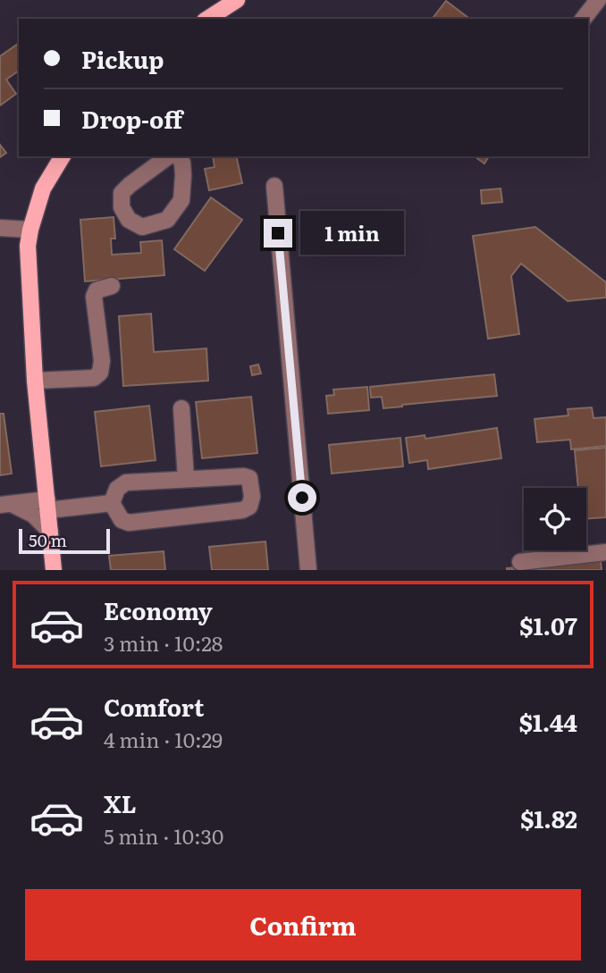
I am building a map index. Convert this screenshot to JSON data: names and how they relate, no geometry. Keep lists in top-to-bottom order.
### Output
{
  "scale_bar": "50 m",
  "page": {
    "banner": ["Pickup", "Drop-off"],
    "bubble": "1 min",
    "scale": "50 m",
    "list": [
      {
        "name": "Economy",
        "note": "3 min · 10:28",
        "value": "$1.07"
      },
      {
        "name": "Comfort",
        "note": "4 min · 10:29",
        "value": "$1.44"
      },
      {
        "name": "XL",
        "note": "5 min · 10:30",
        "value": "$1.82"
      }
    ],
    "buttons": "Confirm"
  }
}
